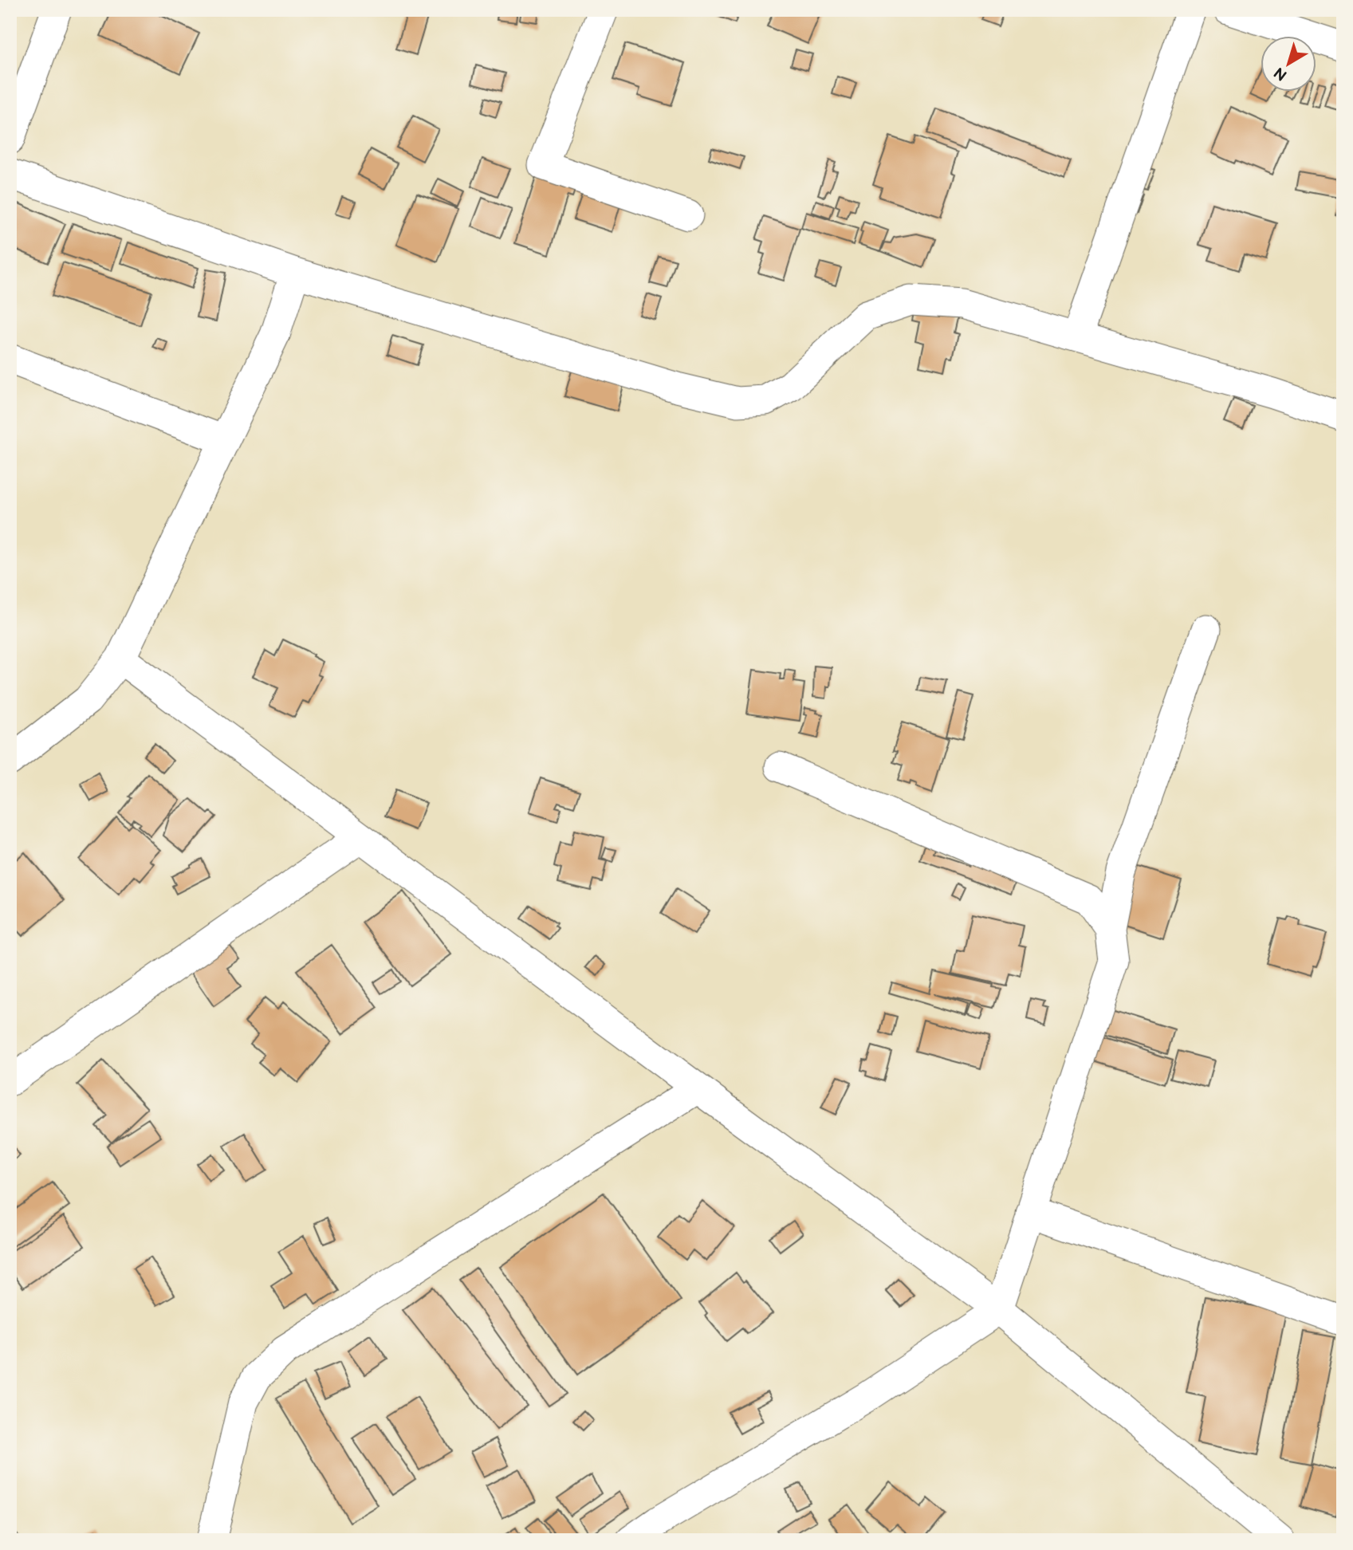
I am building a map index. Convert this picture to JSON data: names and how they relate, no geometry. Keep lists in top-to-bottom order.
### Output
{
  "north": "bottom left"
}
